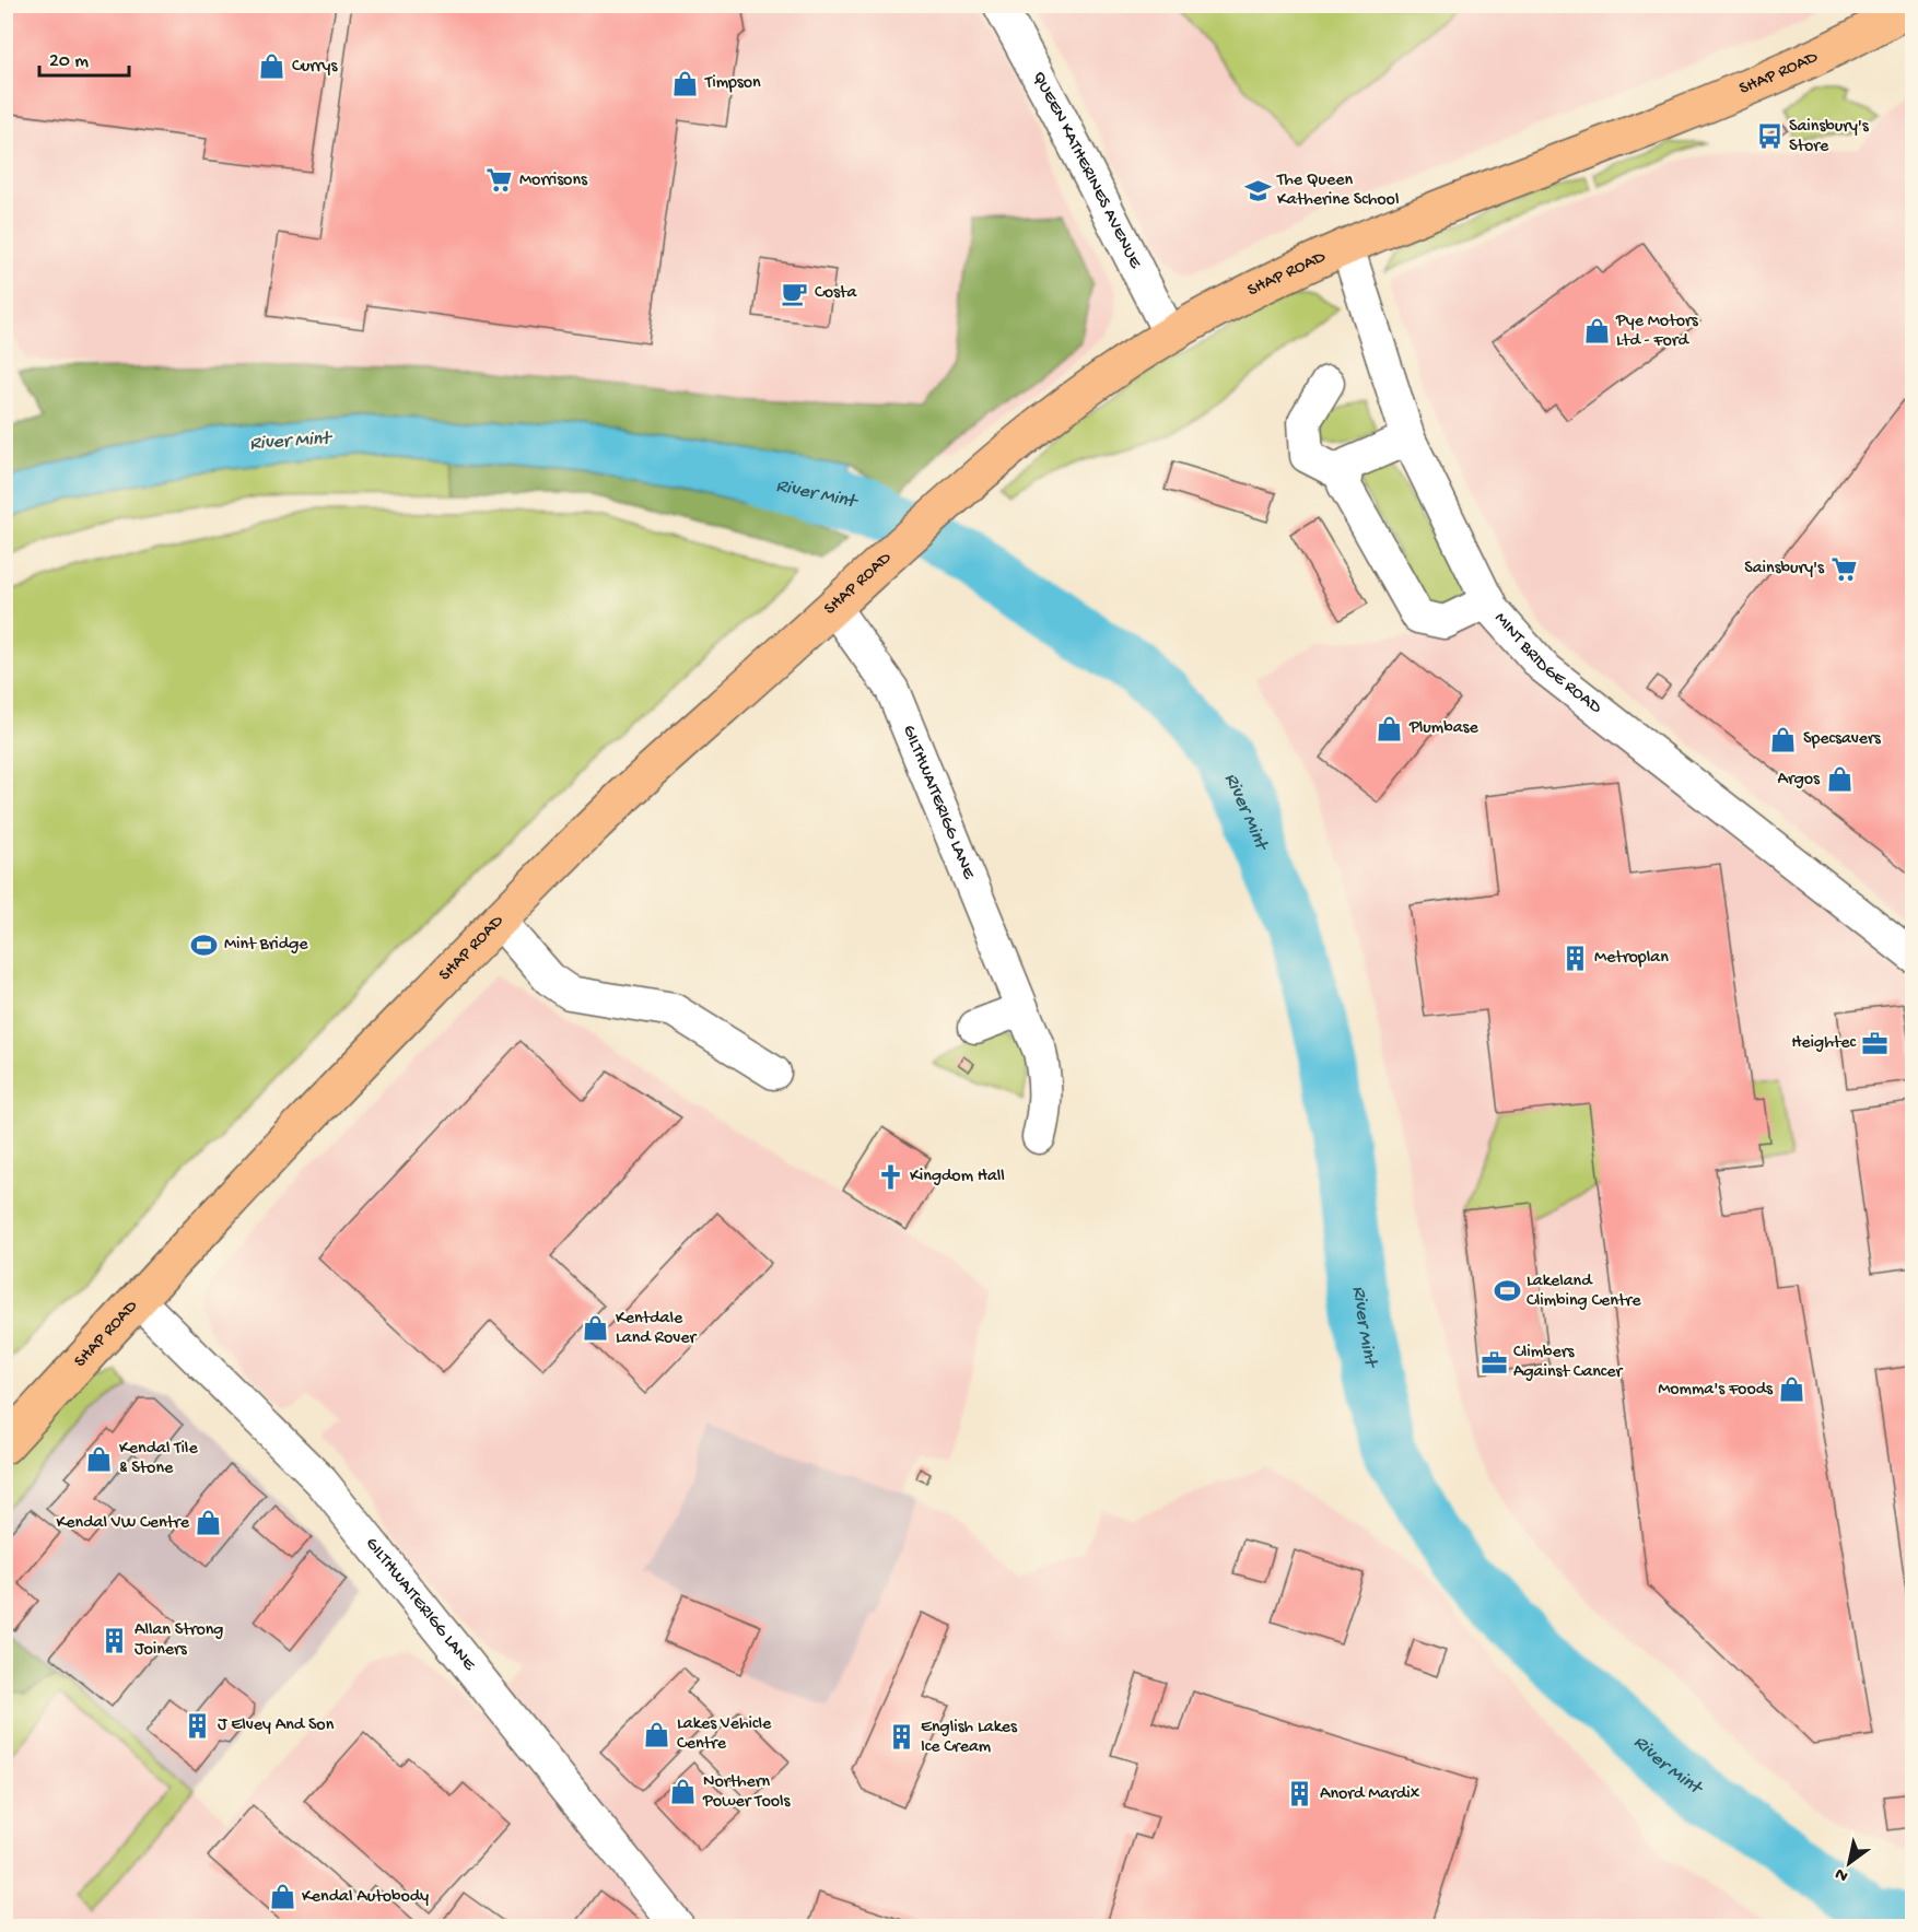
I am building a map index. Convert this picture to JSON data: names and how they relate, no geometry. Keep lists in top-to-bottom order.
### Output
{
  "streets": {
    "highway": ["SHAP ROAD"],
    "street": ["QUEEN KATHERINES AVENUE", "MINT BRIDGE ROAD", "GILTHWAITERIGG LANE"]
  },
  "crossings": [
    ["SHAP ROAD", "QUEEN KATHERINES AVENUE"],
    ["SHAP ROAD", "MINT BRIDGE ROAD"],
    ["SHAP ROAD", "GILTHWAITERIGG LANE"]
  ],
  "water": ["River Mint"],
  "places": {
    "shop": [
      "Currys",
      "Timpson",
      "Pye Motors Ltd - Ford",
      "Plumbase",
      "Specsavers",
      "Argos",
      "Kentdale Land Rover",
      "Momma's Foods",
      "Kendal Tile & Stone",
      "Kendal VW Centre",
      "Lakes Vehicle Centre",
      "Northern Power Tools",
      "Kendal Autobody"
    ],
    "bus stop": ["Sainsbury's Store"],
    "supermarket": ["Morrisons", "Sainsbury's"],
    "school or university": ["The Queen Katherine School"],
    "cafe": ["Costa"],
    "sports": ["Mint Bridge", "Lakeland Climbing Centre"],
    "building": [
      "Metroplan",
      "Allan Strong Joiners",
      "J Elvey And Son",
      "English Lakes Ice Cream",
      "Anord Mardix"
    ],
    "office": ["Heightec", "Climbers Against Cancer"],
    "church": ["Kingdom Hall"]
  },
  "scale_bar": "20 m",
  "north": "bottom left"
}
